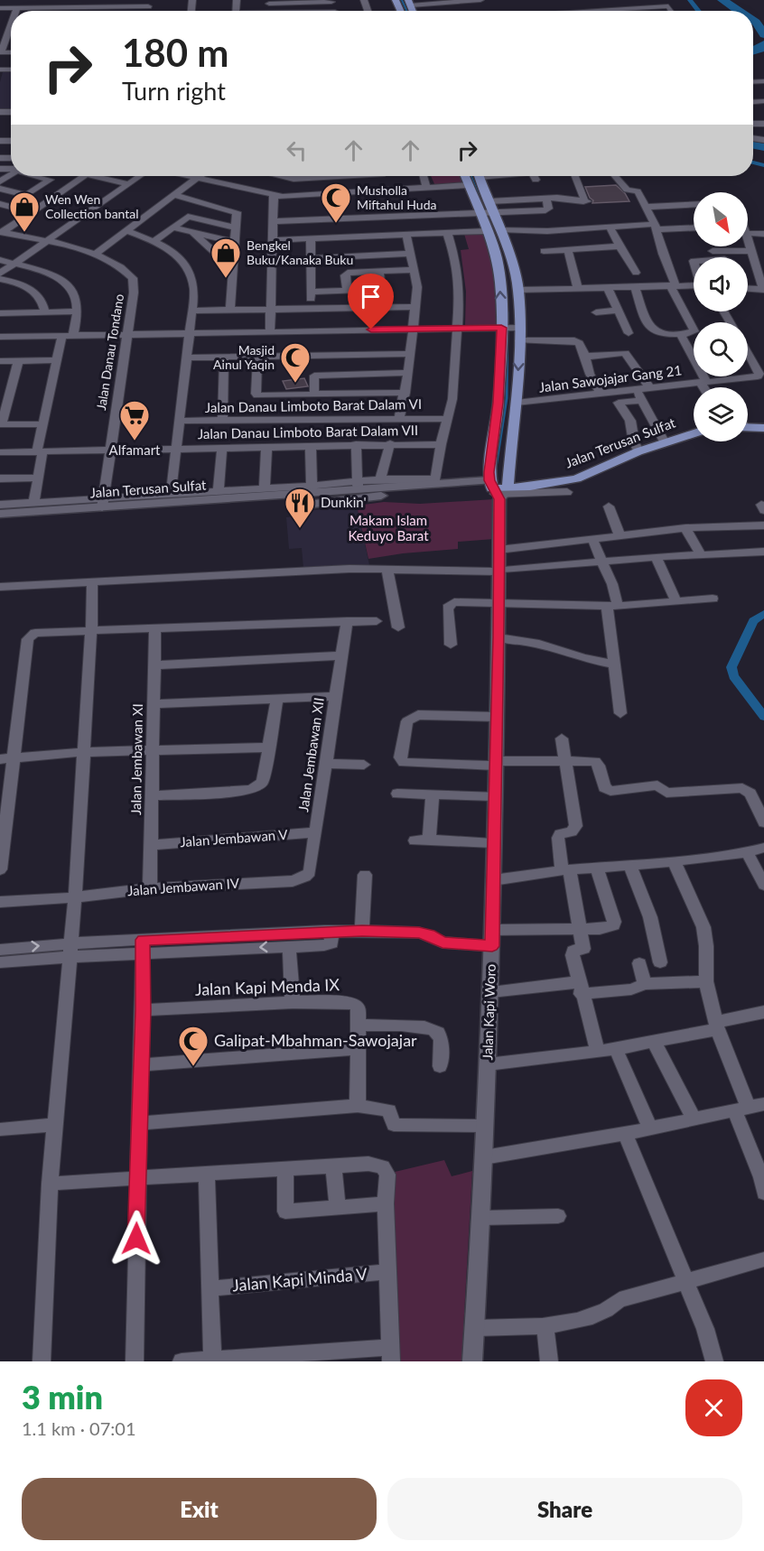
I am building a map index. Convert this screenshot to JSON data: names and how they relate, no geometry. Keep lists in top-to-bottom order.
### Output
{
  "streets": {
    "main road": ["Jalan Terusan Sulfat"],
    "street": [
      "Jalan Danau Tondano",
      "Jalan Sawojajar Gang 21",
      "Jalan Danau Limboto Barat Dalam VI",
      "Jalan Danau Limboto Barat Dalam VII",
      "Jalan Jembawan XII",
      "Jalan Jembawan XI",
      "Jalan Jembawan V",
      "Jalan Jembawan IV",
      "Jalan Kapi Menda IX",
      "Jalan Kapi Woro",
      "Jalan Kapi Minda V"
    ]
  },
  "crossings": [
    ["Jalan Danau Tondano", "Jalan Danau Limboto Barat Dalam VII"],
    ["Jalan Danau Tondano", "Jalan Terusan Sulfat"],
    ["Jalan Terusan Sulfat", "Jalan Kapi Woro"],
    ["Jalan Jembawan XII", "Jalan Jembawan V"],
    ["Jalan Jembawan XII", "Jalan Jembawan IV"],
    ["Jalan Jembawan XI", "Jalan Jembawan V"],
    ["Jalan Jembawan XI", "Jalan Jembawan IV"]
  ],
  "parks": ["Makam Islam Keduyo Barat"],
  "places": {
    "mosque": ["Musholla Miftahul Huda", "Masjid Ainul Yaqin", "Galipat-Mbahman-Sawojajar"],
    "shop": ["Wen Wen Collection bantal", "Bengkel Buku/Kanaka Buku"],
    "supermarket": ["Alfamart"],
    "restaurant": ["Dunkin'"]
  },
  "north": "bottom right",
  "page": {
    "turn": ["180 m", "Turn right"],
    "heading": ["3 min", "1.1 km · 07:01"],
    "buttons": ["Exit", "Share"]
  }
}
